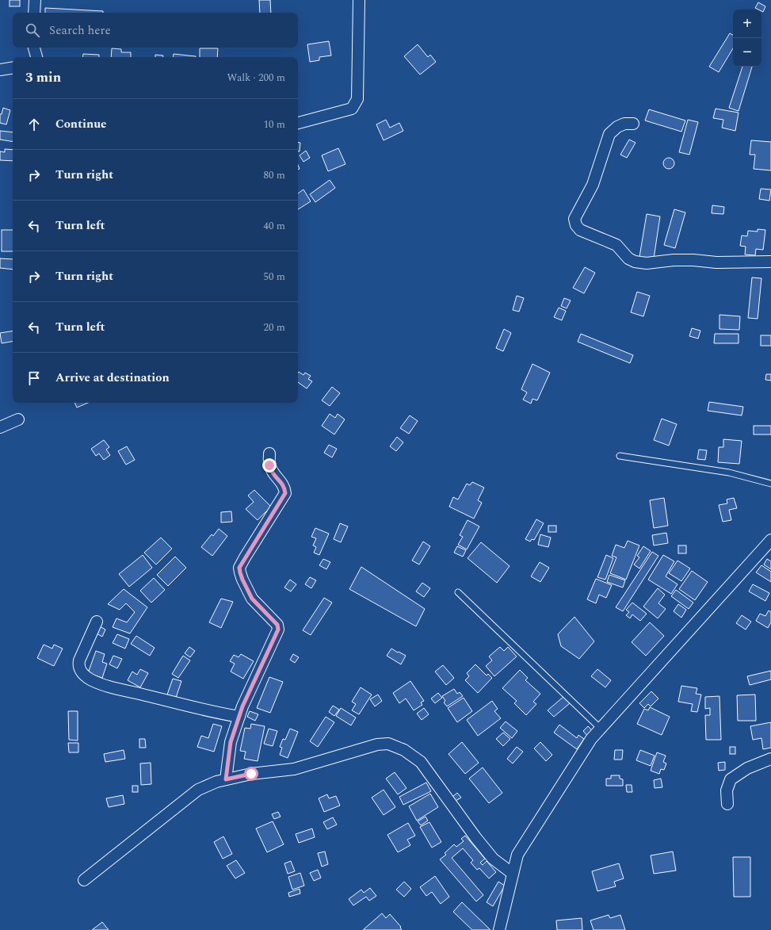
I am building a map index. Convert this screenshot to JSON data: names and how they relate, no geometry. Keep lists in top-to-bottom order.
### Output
{
  "page": {
    "map_buttons": ["+", "−"],
    "search": "Search here",
    "heading": ["3 min", "Walk · 200 m"],
    "list": [
      ["Continue", "10 m"],
      ["Turn right", "80 m"],
      ["Turn left", "40 m"],
      ["Turn right", "50 m"],
      ["Turn left", "20 m"],
      "Arrive at destination"
    ]
  }
}
